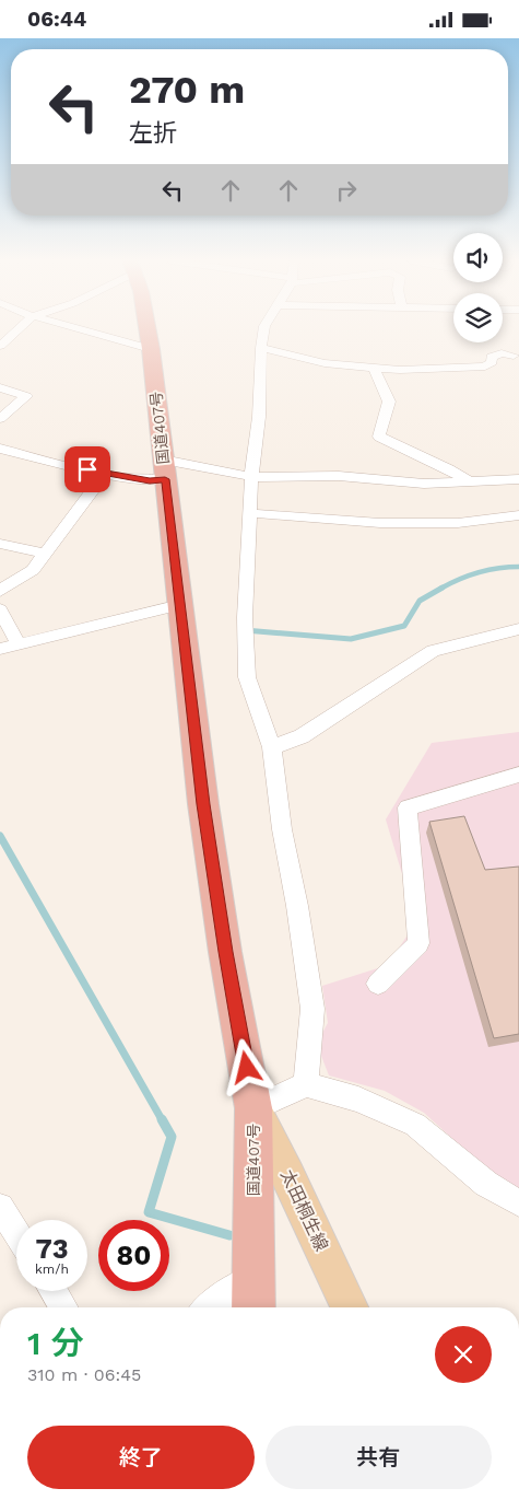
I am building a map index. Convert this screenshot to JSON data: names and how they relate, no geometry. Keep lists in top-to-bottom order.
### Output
{
  "streets": {
    "highway": ["国道407号"],
    "main road": ["太田桐生線"]
  },
  "crossings": [
    ["国道407号", "太田桐生線"]
  ],
  "page": {
    "status": "06:44",
    "turn": ["270 m", "左折"],
    "speed": "73 km/h",
    "limit": "80",
    "heading": ["1 分", "310 m · 06:45"],
    "buttons": ["終了", "共有"]
  }
}
